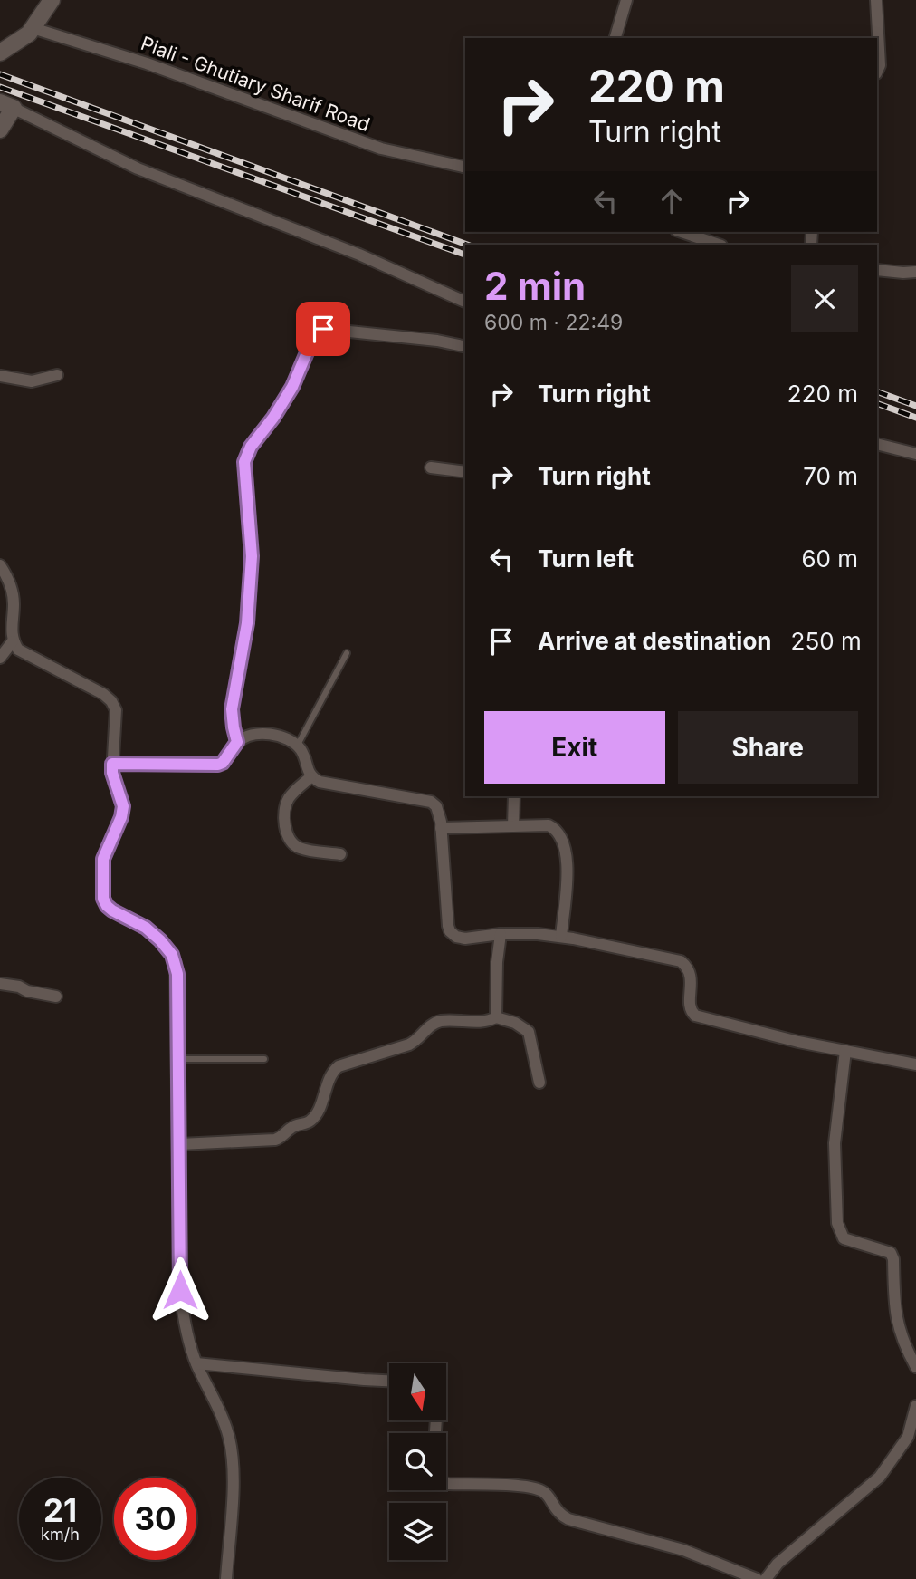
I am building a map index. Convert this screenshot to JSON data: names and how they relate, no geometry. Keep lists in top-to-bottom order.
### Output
{
  "streets": {
    "street": ["Piali - Ghutiary Sharif Road"]
  },
  "north": "bottom",
  "page": {
    "turn": ["220 m", "Turn right"],
    "heading": ["2 min", "600 m · 22:49"],
    "list": [
      {
        "name": "Turn right",
        "value": "220 m"
      },
      {
        "name": "Turn right",
        "value": "70 m"
      },
      {
        "name": "Turn left",
        "value": "60 m"
      },
      {
        "name": "Arrive at destination",
        "value": "250 m"
      }
    ],
    "buttons": ["Exit", "Share"],
    "speed": "21 km/h",
    "limit": "30"
  }
}
